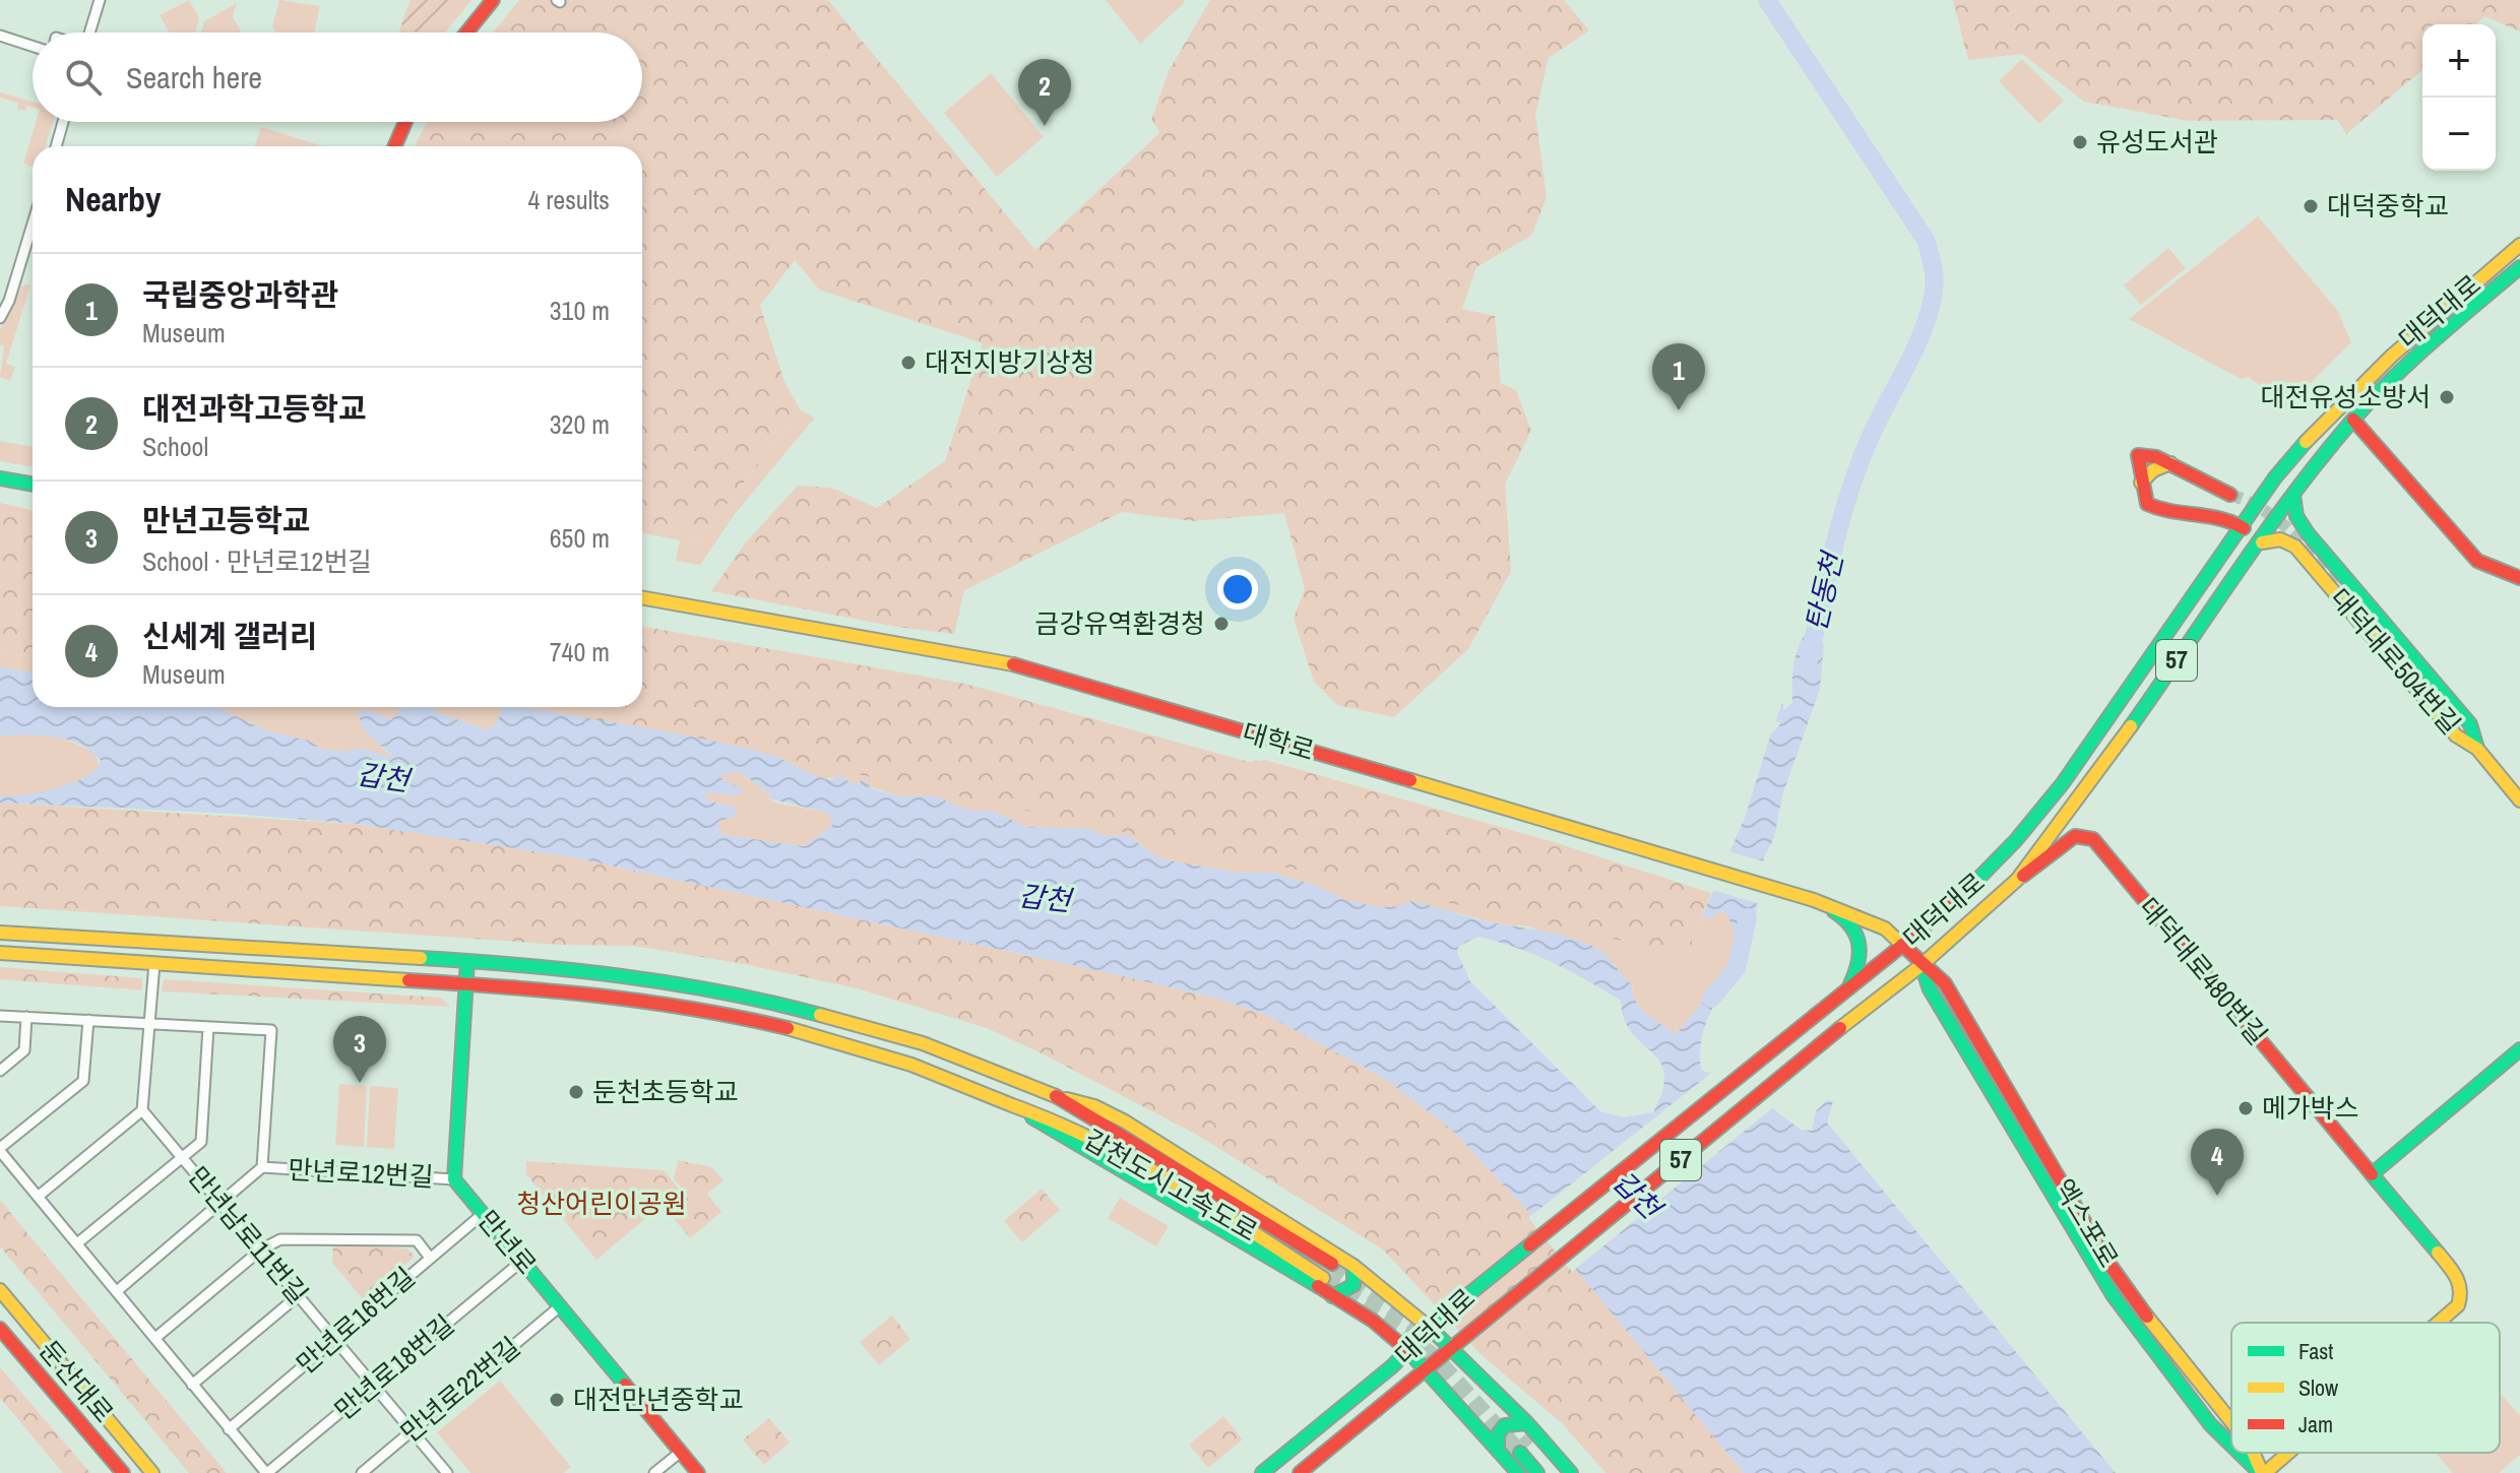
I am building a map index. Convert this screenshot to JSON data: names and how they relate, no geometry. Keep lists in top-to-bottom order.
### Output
{
  "streets": {
    "main road": [
      "대덕대로",
      "57",
      "대덕대로504번길",
      "대학로",
      "대덕대로480번길",
      "갑천도시고속도로",
      "엑스포로",
      "만년로",
      "둔산대로"
    ],
    "street": [
      "만년로12번길",
      "만년남로11번길",
      "만년로16번길",
      "만년로18번길",
      "만년로22번길"
    ]
  },
  "crossings": [
    ["대덕대로", "대덕대로504번길"],
    ["대덕대로", "대학로"],
    ["대덕대로", "대덕대로480번길"],
    ["대덕대로", "엑스포로"],
    ["대학로", "엑스포로"],
    ["대덕대로480번길", "엑스포로"],
    ["만년로12번길", "만년남로11번길"],
    ["만년로12번길", "만년로"],
    ["만년남로11번길", "만년로16번길"],
    ["만년남로11번길", "만년로18번길"],
    ["만년남로11번길", "만년로22번길"],
    ["만년로", "만년로16번길"],
    ["만년로", "만년로18번길"],
    ["만년로", "만년로22번길"]
  ],
  "water": ["탄동천", "갑천"],
  "parks": ["청산어린이공원"],
  "places": [
    "유성도서관",
    "대덕중학교",
    "대전지방기상청",
    "대전유성소방서",
    "금강유역환경청",
    "둔천초등학교",
    "메가박스",
    "대전만년중학교"
  ],
  "legend": ["Fast", "Slow", "Jam"],
  "page": {
    "map_buttons": ["+", "−"],
    "search": "Search here",
    "pins": [
      "2",
      "1",
      "3",
      "4"
    ],
    "heading": ["Nearby", "4 results"],
    "list": [
      {
        "mark": "1",
        "name": "국립중앙과학관",
        "note": "Museum",
        "value": "310 m"
      },
      {
        "mark": "2",
        "name": "대전과학고등학교",
        "note": "School",
        "value": "320 m"
      },
      {
        "mark": "3",
        "name": "만년고등학교",
        "note": "School · 만년로12번길",
        "value": "650 m"
      },
      {
        "mark": "4",
        "name": "신세계 갤러리",
        "note": "Museum",
        "value": "740 m"
      }
    ]
  }
}
